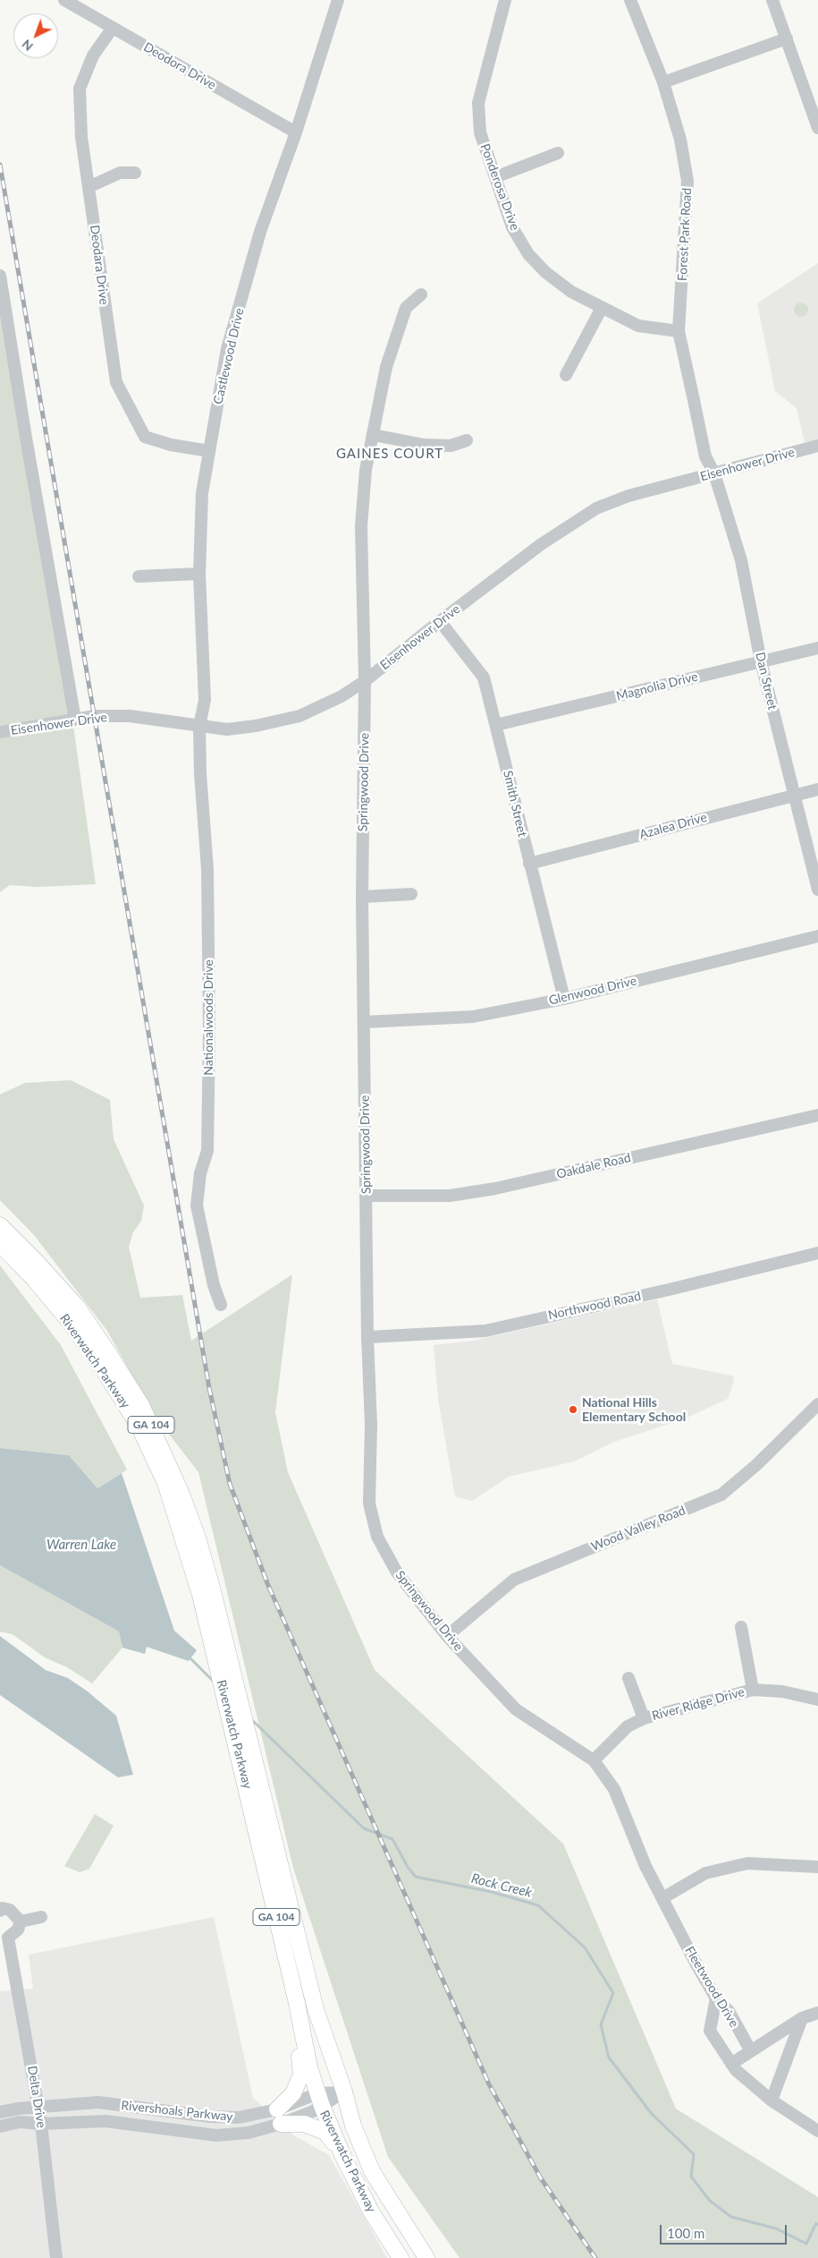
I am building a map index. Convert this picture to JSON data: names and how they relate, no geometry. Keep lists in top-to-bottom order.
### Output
{
  "streets": {
    "main road": ["Riverwatch Parkway", "GA 104"],
    "street": [
      "Deodora Drive",
      "Ponderosa Drive",
      "Forest Park Road",
      "Deodara Drive",
      "Castlewood Drive",
      "Eisenhower Drive",
      "Dan Street",
      "Magnolia Drive",
      "Springwood Drive",
      "Smith Street",
      "Azalea Drive",
      "Glenwood Drive",
      "Nationalwoods Drive",
      "Oakdale Road",
      "Northwood Road",
      "Wood Valley Road",
      "River Ridge Drive",
      "Fleetwood Drive",
      "Delta Drive",
      "Rivershoals Parkway"
    ]
  },
  "crossings": [
    ["Deodora Drive", "Deodara Drive"],
    ["Deodora Drive", "Castlewood Drive"],
    ["Ponderosa Drive", "Forest Park Road"],
    ["Forest Park Road", "Eisenhower Drive"],
    ["Forest Park Road", "Dan Street"],
    ["Deodara Drive", "Castlewood Drive"],
    ["Castlewood Drive", "Eisenhower Drive"],
    ["Castlewood Drive", "Nationalwoods Drive"],
    ["Eisenhower Drive", "Dan Street"],
    ["Eisenhower Drive", "Springwood Drive"],
    ["Eisenhower Drive", "Smith Street"],
    ["Eisenhower Drive", "Nationalwoods Drive"],
    ["Dan Street", "Magnolia Drive"],
    ["Dan Street", "Azalea Drive"],
    ["Magnolia Drive", "Smith Street"],
    ["Springwood Drive", "Glenwood Drive"],
    ["Springwood Drive", "Oakdale Road"],
    ["Springwood Drive", "Northwood Road"],
    ["Springwood Drive", "Wood Valley Road"],
    ["Springwood Drive", "River Ridge Drive"],
    ["Springwood Drive", "Fleetwood Drive"],
    ["Smith Street", "Azalea Drive"],
    ["Smith Street", "Glenwood Drive"],
    ["Riverwatch Parkway", "GA 104"],
    ["Riverwatch Parkway", "Rivershoals Parkway"],
    ["GA 104", "Rivershoals Parkway"],
    ["Delta Drive", "Rivershoals Parkway"]
  ],
  "districts": ["GAINES COURT"],
  "water": ["Warren Lake", "Rock Creek"],
  "places": ["National Hills Elementary School"],
  "scale_bar": "100 m",
  "north": "bottom left"
}
